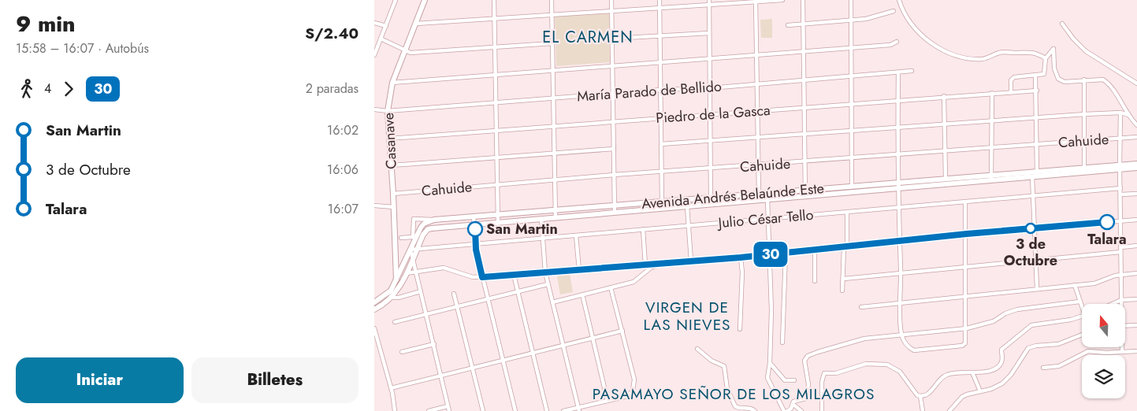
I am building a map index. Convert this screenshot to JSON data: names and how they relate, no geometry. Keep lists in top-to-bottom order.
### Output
{
  "streets": {
    "street": [
      "María Parado de Bellido",
      "Piedro de la Gasca",
      "Casanave",
      "Cahuide",
      "Avenida Andrés Belaúnde Este",
      "Julio César Tello"
    ]
  },
  "crossings": [
    ["María Parado de Bellido", "Casanave"],
    ["Piedro de la Gasca", "Casanave"],
    ["Casanave", "Cahuide"],
    ["Avenida Andrés Belaúnde Este", "Julio César Tello"]
  ],
  "districts": ["EL CARMEN", "VIRGEN DE LAS NIEVES", "PASAMAYO SEÑOR DE LOS MILAGROS"],
  "places": ["Talara", "3 de Octubre", "San Martin"],
  "lines": ["bus line 30"],
  "north": "top",
  "page": {
    "heading": ["9 min", "15:58 – 16:07 · Autobús", "S/2.40"],
    "on_map": "30",
    "legs": ["4", "30", "2 paradas"],
    "list": [
      {
        "name": "San Martin",
        "value": "16:02"
      },
      {
        "name": "3 de Octubre",
        "value": "16:06"
      },
      {
        "name": "Talara",
        "value": "16:07"
      }
    ],
    "buttons": ["Iniciar", "Billetes"]
  }
}
